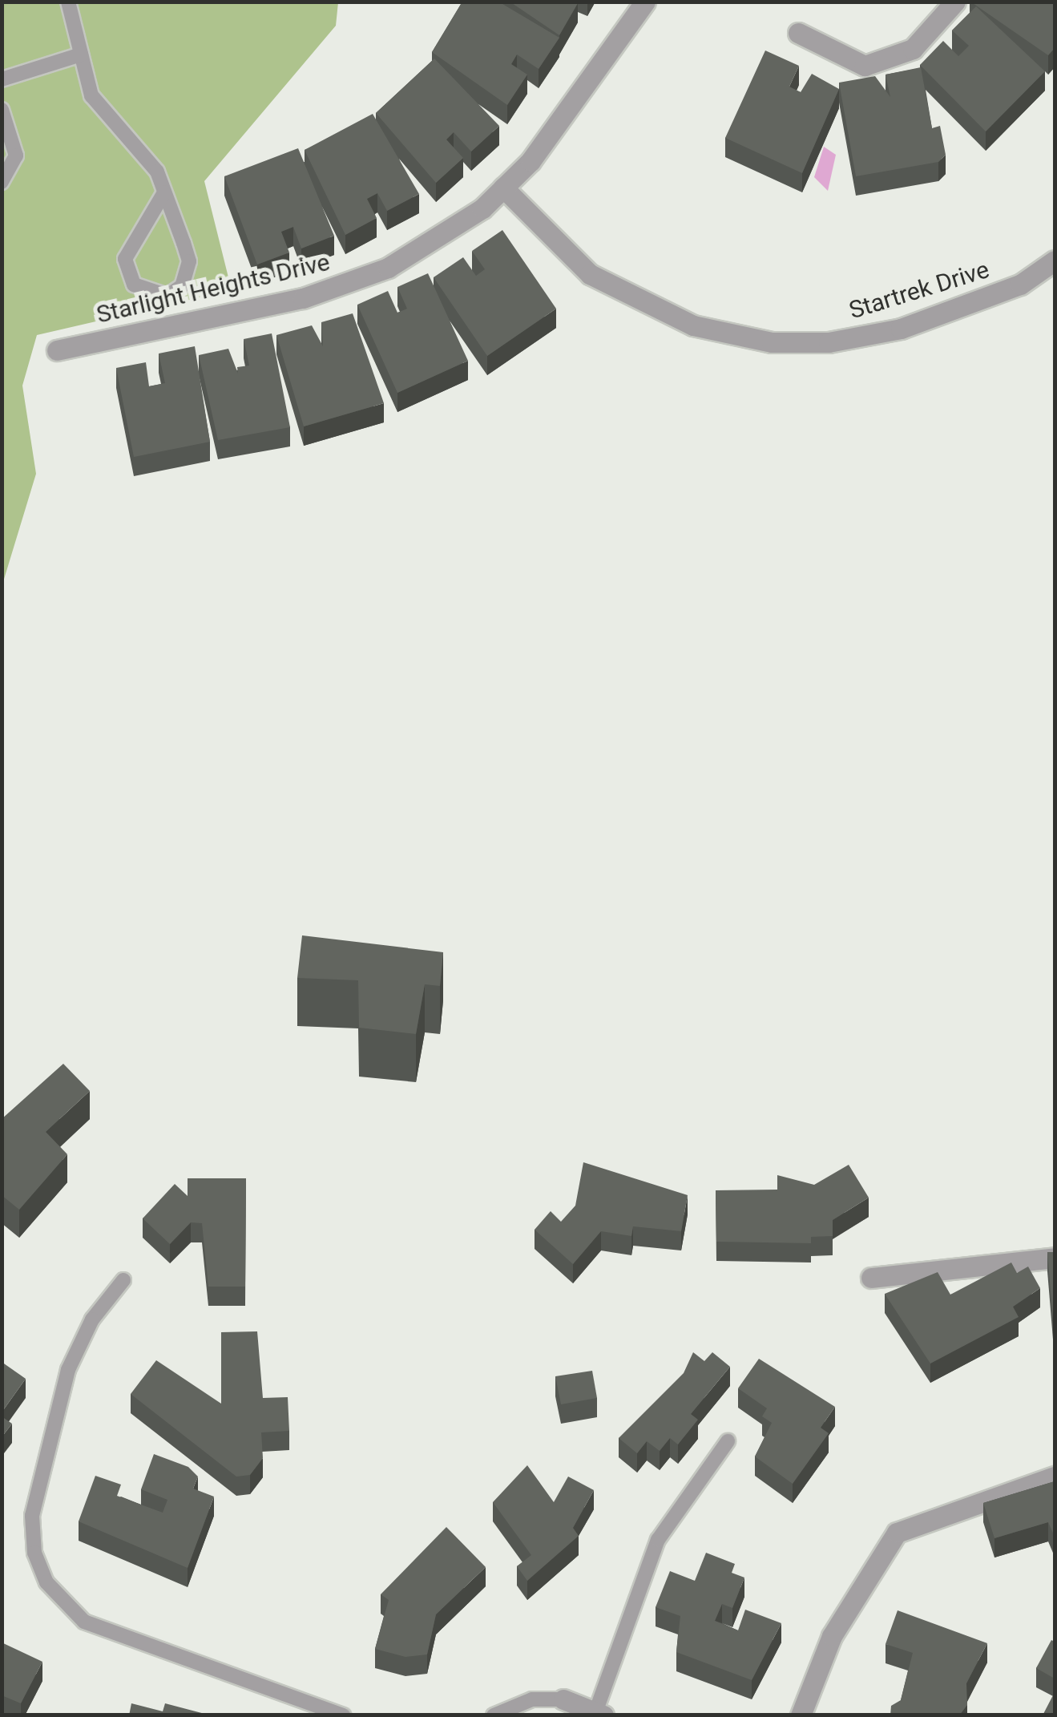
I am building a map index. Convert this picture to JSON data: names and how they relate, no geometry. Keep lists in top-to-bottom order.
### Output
{
  "streets": {
    "street": ["Starlight Heights Drive", "Startrek Drive"]
  },
  "crossings": [
    ["Starlight Heights Drive", "Startrek Drive"]
  ]
}
